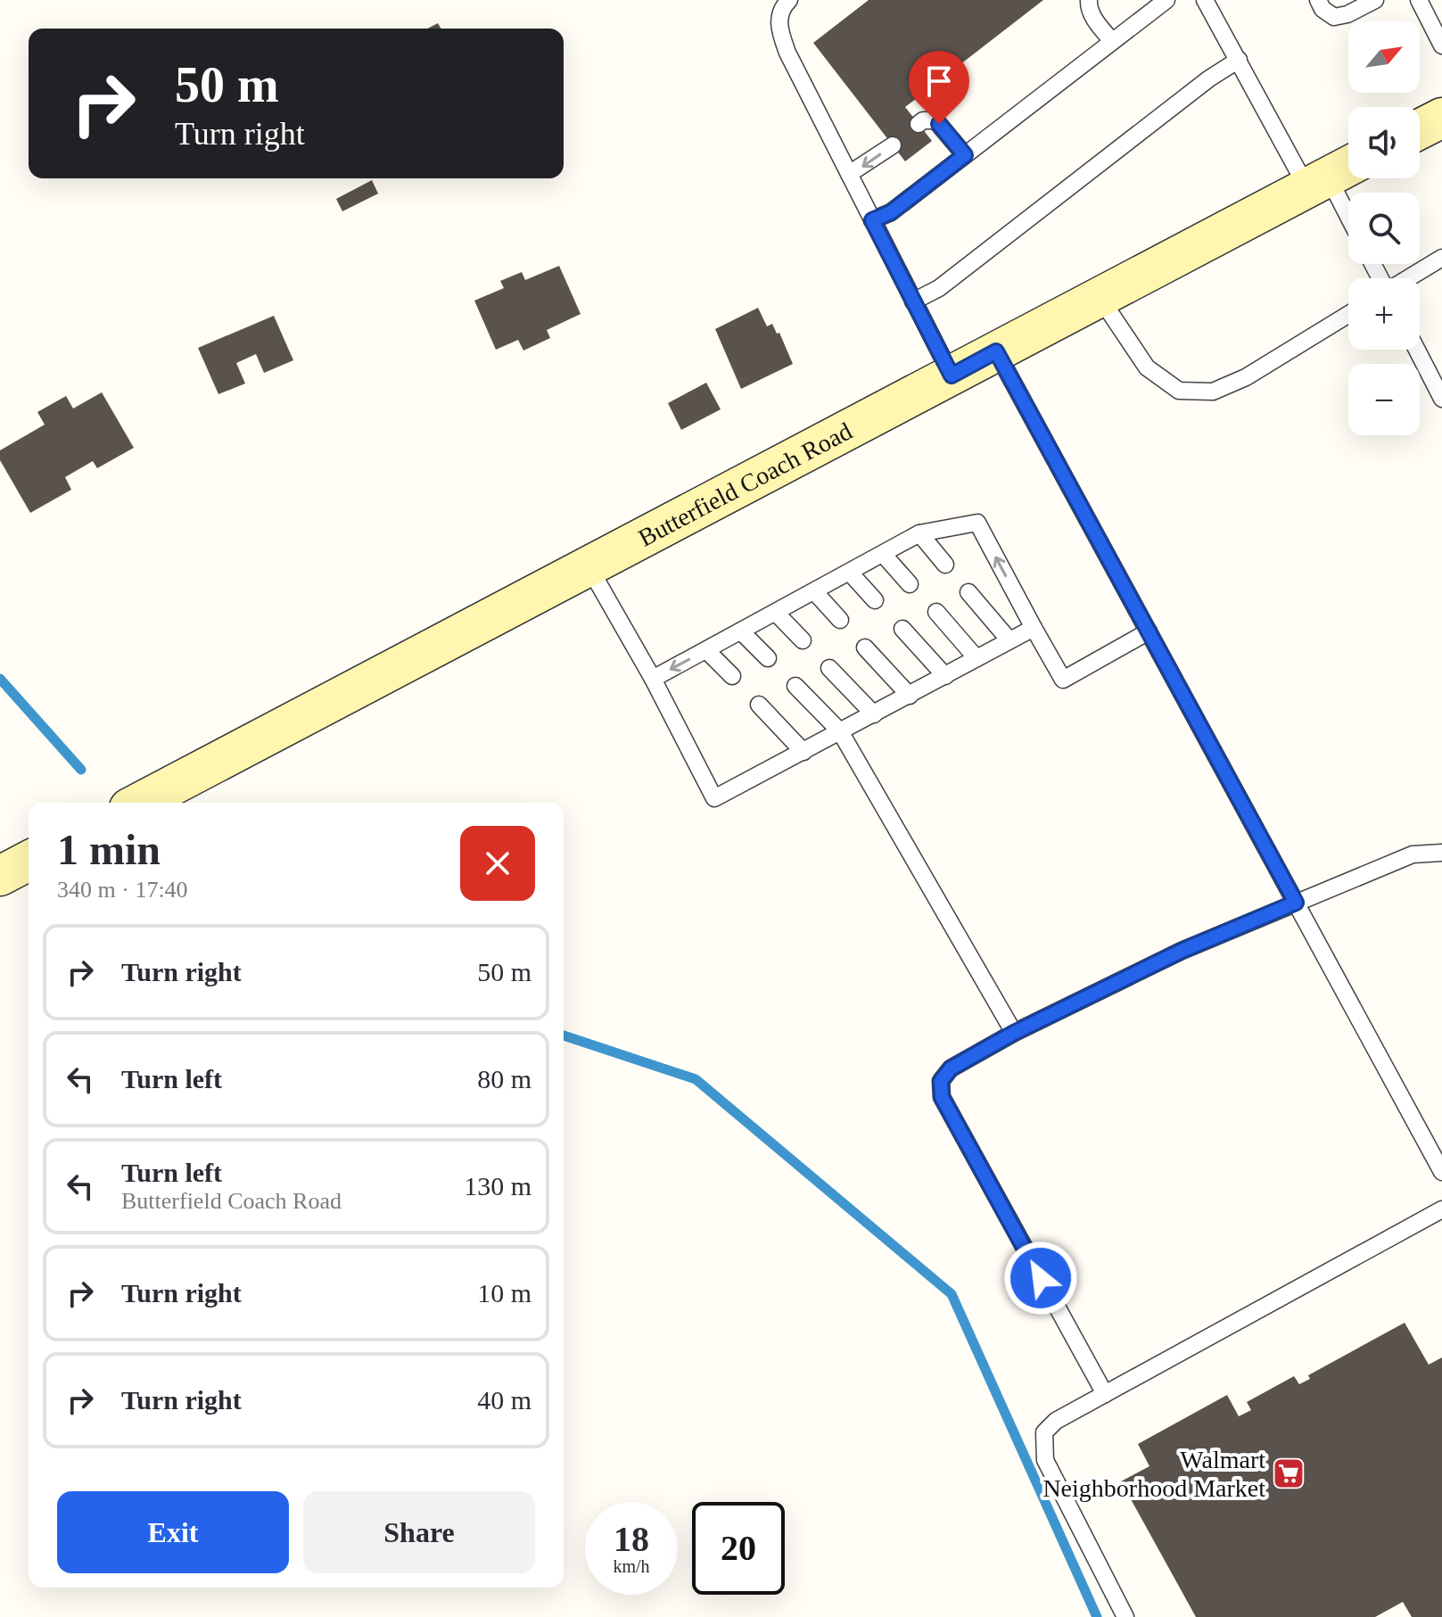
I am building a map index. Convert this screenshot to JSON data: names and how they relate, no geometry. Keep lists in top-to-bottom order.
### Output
{
  "streets": {
    "main road": ["Butterfield Coach Road"]
  },
  "places": {
    "supermarket": ["Walmart Neighborhood Market"]
  },
  "north": "top right",
  "page": {
    "map_buttons": ["+", "−"],
    "turn": ["50 m", "Turn right"],
    "heading": ["1 min", "340 m · 17:40"],
    "list": [
      {
        "name": "Turn right",
        "value": "50 m"
      },
      {
        "name": "Turn left",
        "value": "80 m"
      },
      {
        "name": "Turn left",
        "note": "Butterfield Coach Road",
        "value": "130 m"
      },
      {
        "name": "Turn right",
        "value": "10 m"
      },
      {
        "name": "Turn right",
        "value": "40 m"
      }
    ],
    "buttons": ["Exit", "Share"],
    "speed": "18 km/h",
    "limit": "20"
  }
}
